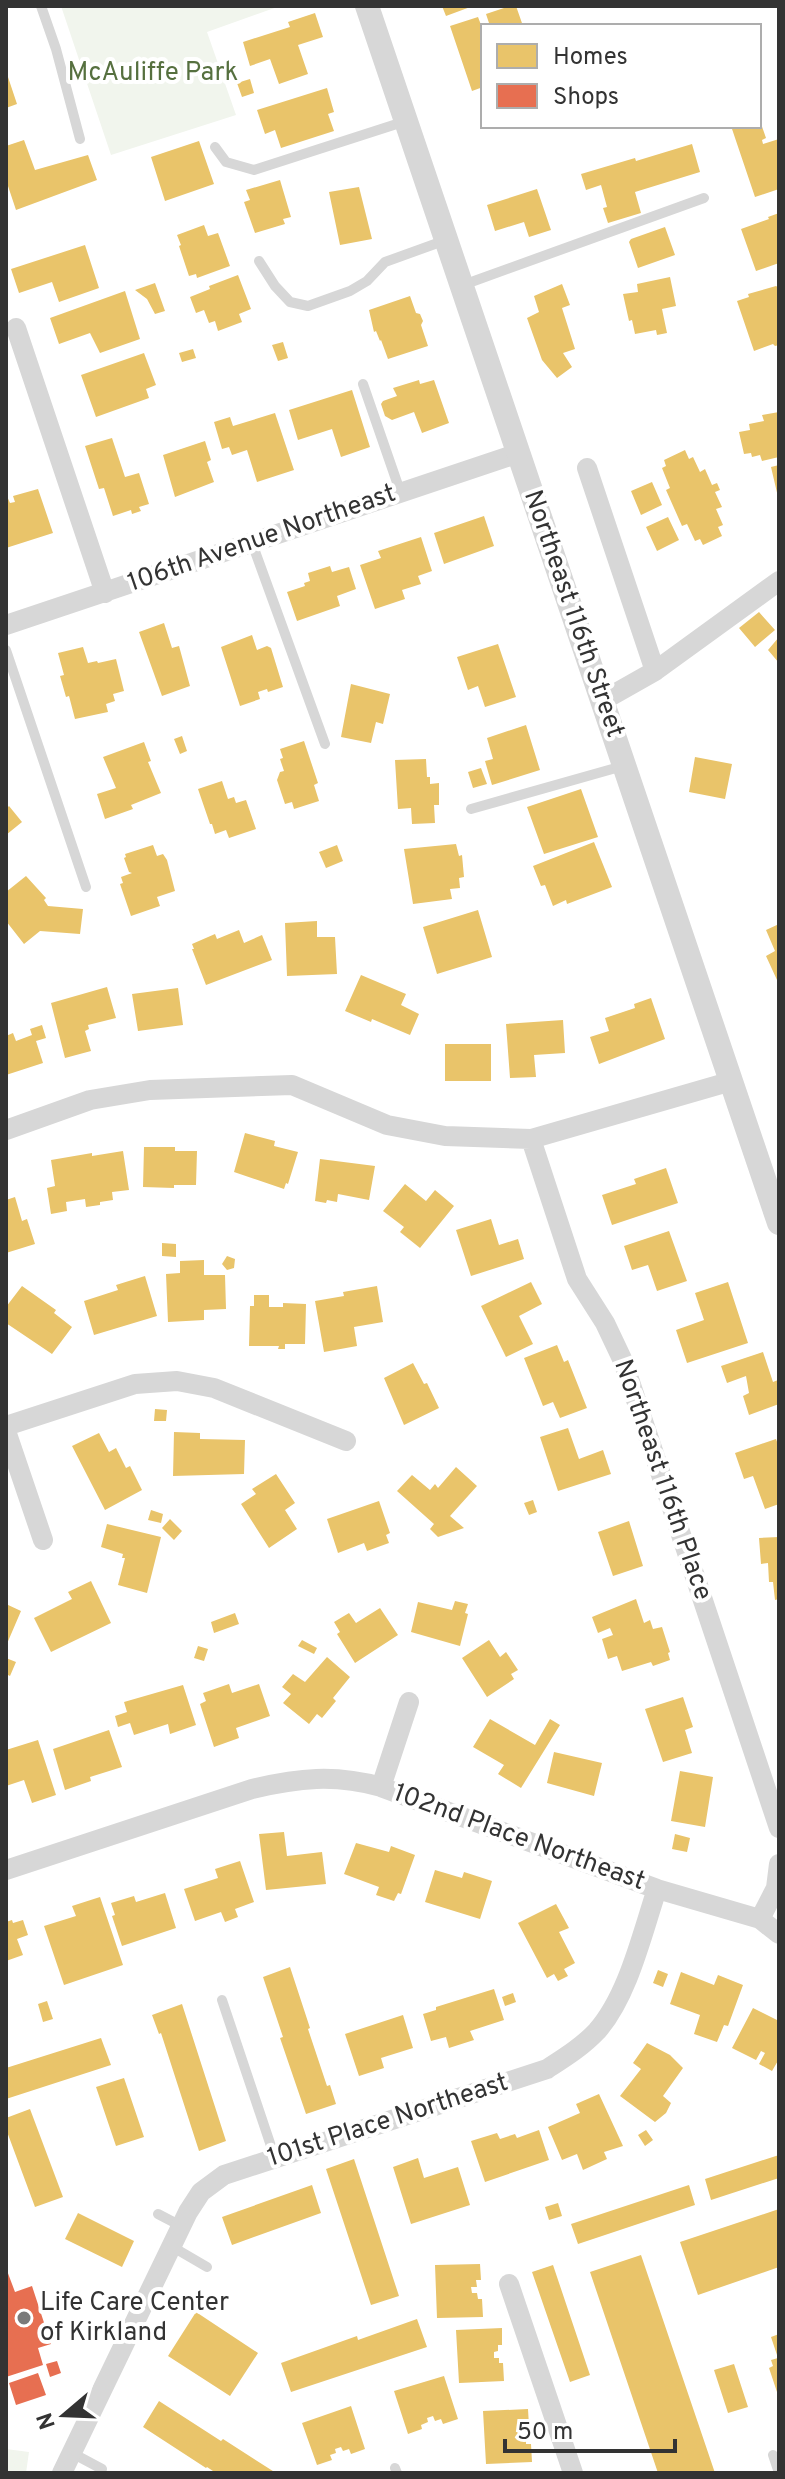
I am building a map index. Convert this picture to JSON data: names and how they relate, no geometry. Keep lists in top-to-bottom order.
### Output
{
  "streets": {
    "street": [
      "106th Avenue Northeast",
      "Northeast 116th Street",
      "Northeast 116th Place",
      "102nd Place Northeast",
      "101st Place Northeast"
    ]
  },
  "crossings": [
    ["106th Avenue Northeast", "Northeast 116th Street"],
    ["102nd Place Northeast", "101st Place Northeast"]
  ],
  "parks": ["McAuliffe Park"],
  "places": ["Life Care Center of Kirkland"],
  "legend": ["Homes", "Shops"],
  "scale_bar": "50 m",
  "north": "left"
}
